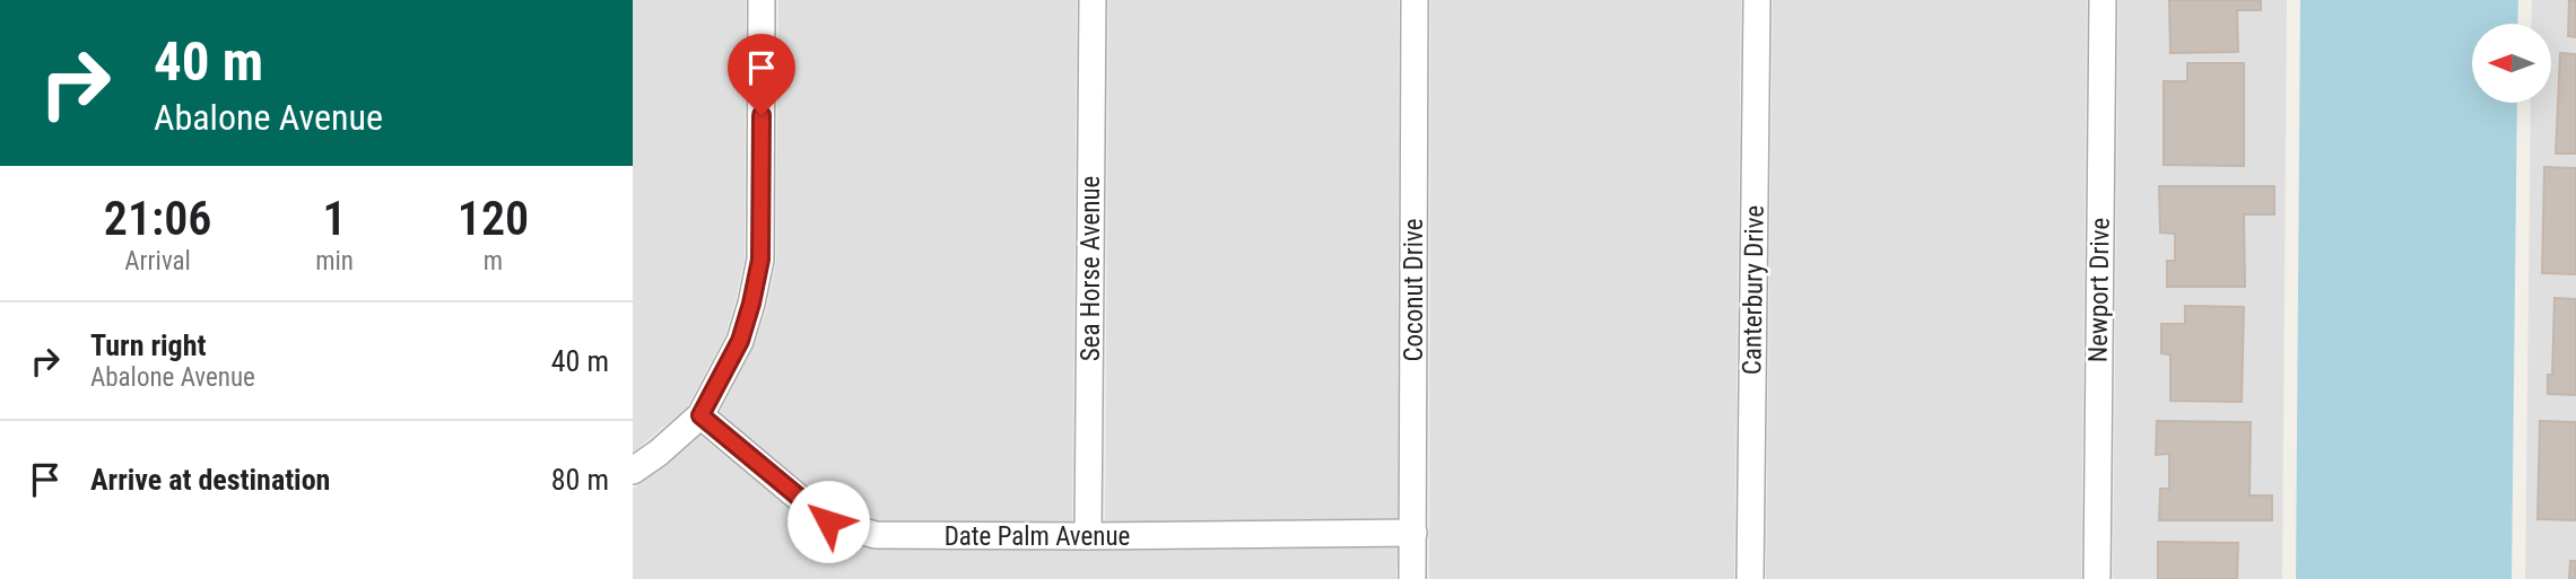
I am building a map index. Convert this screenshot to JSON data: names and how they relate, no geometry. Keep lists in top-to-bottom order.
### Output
{
  "streets": {
    "street": [
      "Sea Horse Avenue",
      "Coconut Drive",
      "Canterbury Drive",
      "Newport Drive",
      "Date Palm Avenue"
    ]
  },
  "crossings": [
    ["Sea Horse Avenue", "Date Palm Avenue"],
    ["Coconut Drive", "Date Palm Avenue"]
  ],
  "north": "left",
  "page": {
    "turn": ["40 m", "Abalone Avenue"],
    "eta": [
      "21:06",
      "Arrival",
      "1",
      "min",
      "120",
      "m"
    ],
    "list": [
      {
        "name": "Turn right",
        "note": "Abalone Avenue",
        "value": "40 m"
      },
      {
        "name": "Arrive at destination",
        "value": "80 m"
      }
    ]
  }
}
